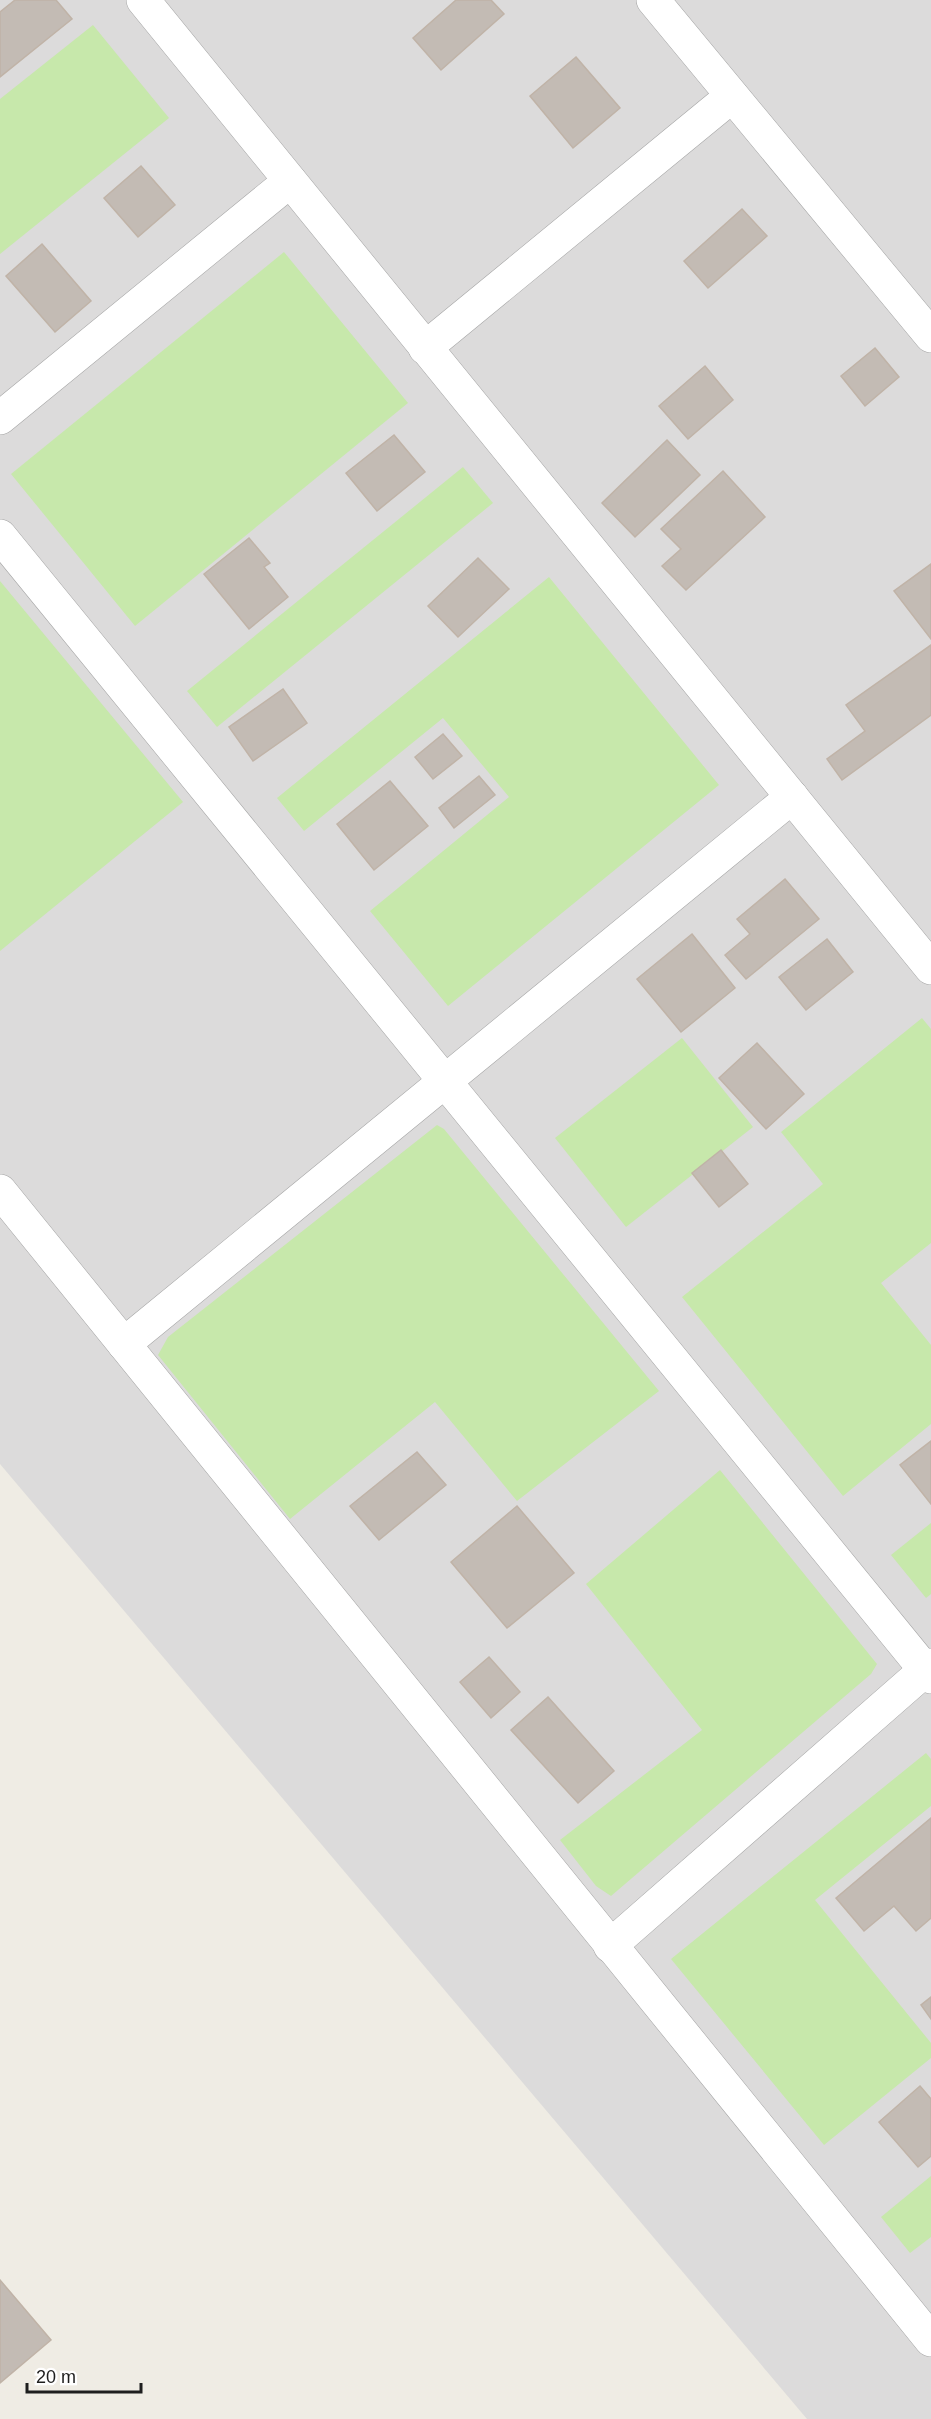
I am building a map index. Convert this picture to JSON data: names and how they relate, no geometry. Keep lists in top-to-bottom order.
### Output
{
  "scale_bar": "20 m"
}
